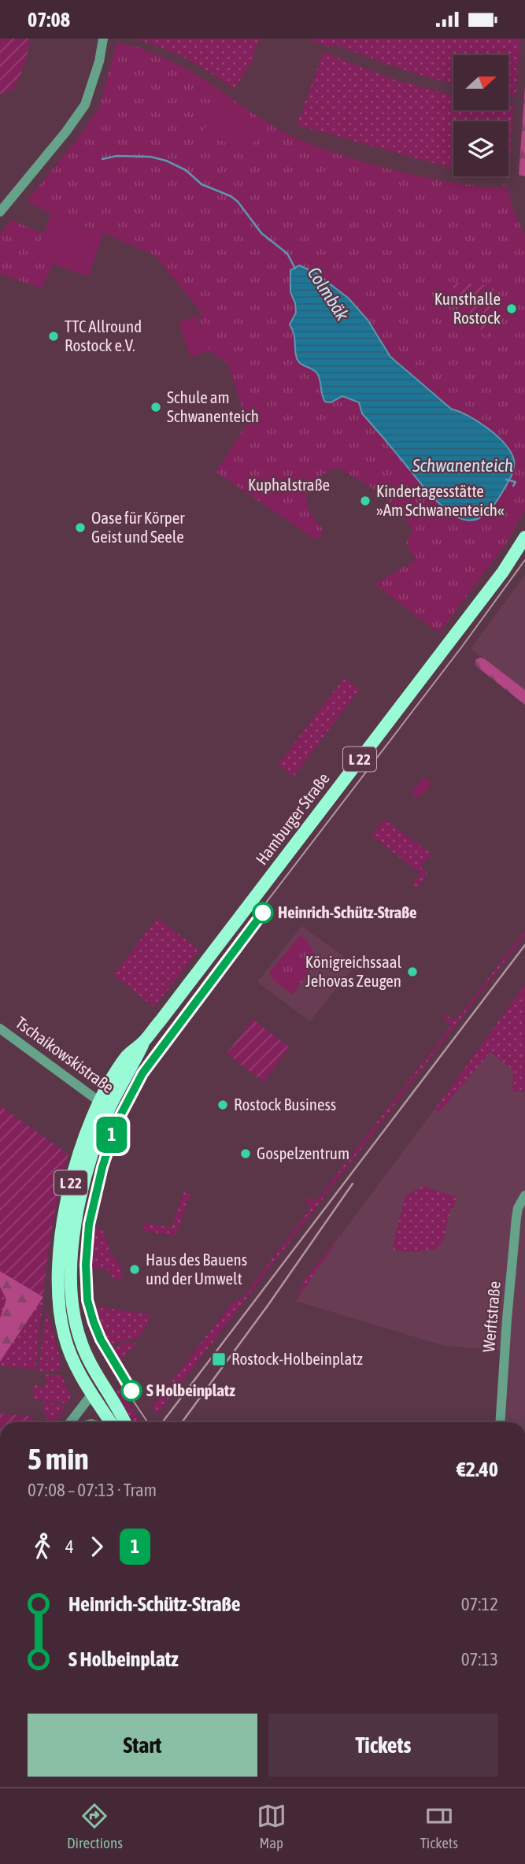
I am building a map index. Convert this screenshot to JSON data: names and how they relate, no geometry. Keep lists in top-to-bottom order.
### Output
{
  "streets": {
    "main road": ["L 22", "Hamburger Straße"],
    "street": ["Tschaikowskistraße", "Werftstraße"]
  },
  "crossings": [
    ["L 22", "Hamburger Straße"],
    ["Hamburger Straße", "Tschaikowskistraße"]
  ],
  "water": ["Colmbäk", "Schwanenteich"],
  "parks": ["Kuphalstraße"],
  "places": {
    "other": [
      "Kunsthalle Rostock",
      "TTC Allround Rostock e.V.",
      "Schule am Schwanenteich",
      "Kindertagesstätte »Am Schwanenteich«",
      "Oase für Körper Geist und Seele",
      "Heinrich-Schütz-Straße",
      "Königreichssaal Jehovas Zeugen",
      "Rostock Business",
      "Gospelzentrum",
      "Haus des Bauens und der Umwelt",
      "S Holbeinplatz"
    ],
    "transit": ["Rostock-Holbeinplatz"]
  },
  "lines": ["tram line 1"],
  "north": "right",
  "page": {
    "status": "07:08",
    "on_map": "1",
    "heading": ["5 min", "07:08 – 07:13 · Tram", "€2.40"],
    "legs": ["4", "1"],
    "list": [
      {
        "name": "Heinrich-Schütz-Straße",
        "value": "07:12"
      },
      {
        "name": "S Holbeinplatz",
        "value": "07:13"
      }
    ],
    "buttons": ["Start", "Tickets"],
    "tabs": ["Directions", "Map", "Tickets"]
  }
}
